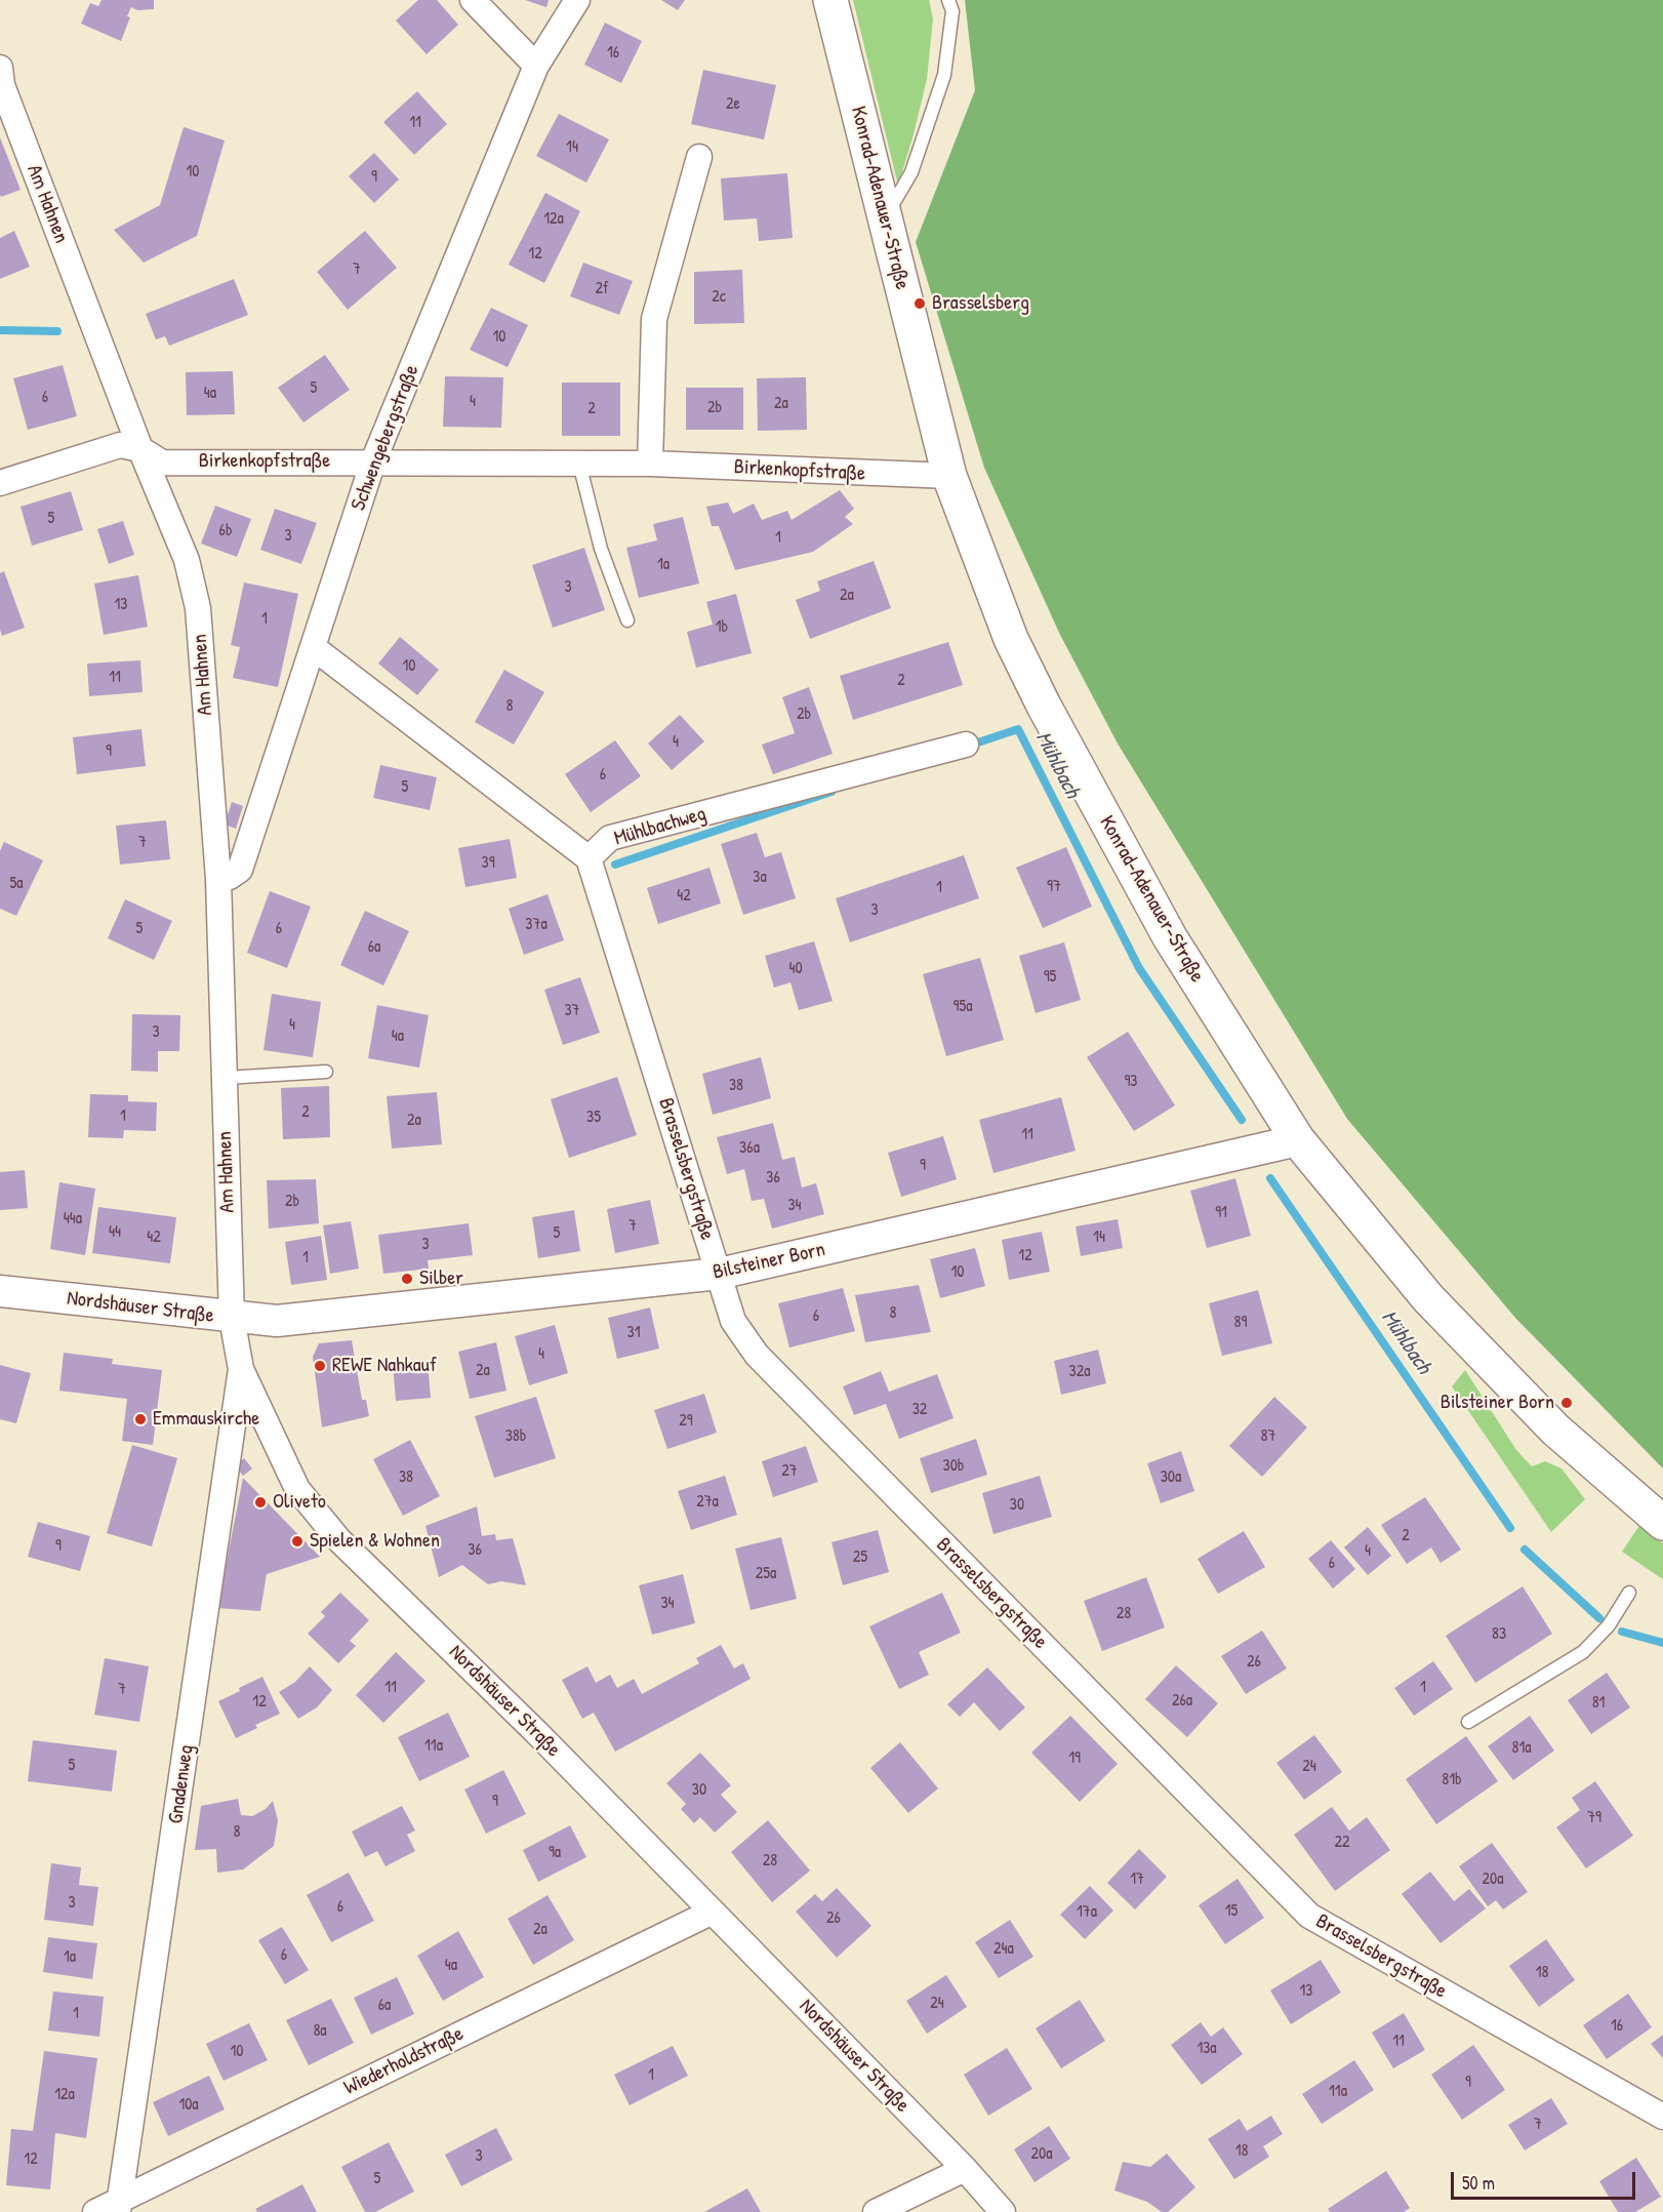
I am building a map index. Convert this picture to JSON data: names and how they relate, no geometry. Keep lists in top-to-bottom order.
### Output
{
  "streets": {
    "main road": ["Konrad-Adenauer-Straße"],
    "street": [
      "Am Hahnen",
      "Schwengebergstraße",
      "Birkenkopfstraße",
      "Mühlbachweg",
      "Brasselsbergstraße",
      "Bilsteiner Born",
      "Nordshäuser Straße",
      "Gnadenweg",
      "Wiederholdstraße"
    ]
  },
  "crossings": [
    ["Konrad-Adenauer-Straße", "Birkenkopfstraße"],
    ["Konrad-Adenauer-Straße", "Bilsteiner Born"],
    ["Am Hahnen", "Schwengebergstraße"],
    ["Am Hahnen", "Birkenkopfstraße"],
    ["Am Hahnen", "Bilsteiner Born"],
    ["Am Hahnen", "Nordshäuser Straße"],
    ["Schwengebergstraße", "Birkenkopfstraße"],
    ["Mühlbachweg", "Brasselsbergstraße"],
    ["Brasselsbergstraße", "Bilsteiner Born"],
    ["Bilsteiner Born", "Nordshäuser Straße"],
    ["Nordshäuser Straße", "Gnadenweg"],
    ["Nordshäuser Straße", "Wiederholdstraße"],
    ["Gnadenweg", "Wiederholdstraße"]
  ],
  "water": ["Mühlbach"],
  "places": [
    "Brasselsberg",
    "Silber",
    "REWE Nahkauf",
    "Bilsteiner Born",
    "Emmauskirche",
    "Oliveto",
    "Spielen & Wohnen"
  ],
  "house_numbers": [
    "16",
    "2e",
    "11",
    "14",
    "10",
    "9",
    "12a",
    "12",
    "7",
    "2f",
    "2c",
    "10",
    "5",
    "4a",
    "6",
    "4",
    "2a",
    "2b",
    "2",
    "5",
    "6b",
    "3",
    "1",
    "1a",
    "3",
    "2a",
    "13",
    "1",
    "1b",
    "10",
    "11",
    "2",
    "8",
    "2b",
    "4",
    "9",
    "6",
    "5",
    "7",
    "39",
    "3a",
    "5a",
    "97",
    "1",
    "42",
    "3",
    "37a",
    "5",
    "6",
    "6a",
    "40",
    "95",
    "95a",
    "37",
    "4",
    "3",
    "4a",
    "93",
    "38",
    "2",
    "1",
    "35",
    "2a",
    "11",
    "36a",
    "9",
    "36",
    "2b",
    "34",
    "91",
    "44a",
    "7",
    "44",
    "5",
    "42",
    "14",
    "3",
    "12",
    "1",
    "10",
    "8",
    "6",
    "89",
    "31",
    "4",
    "2a",
    "32a",
    "32",
    "29",
    "38b",
    "87",
    "30b",
    "27",
    "38",
    "30a",
    "27a",
    "30",
    "2",
    "9",
    "36",
    "4",
    "25",
    "6",
    "25a",
    "34",
    "28",
    "83",
    "26",
    "11",
    "1",
    "7",
    "26a",
    "12",
    "81",
    "11a",
    "81a",
    "19",
    "5",
    "24",
    "81b",
    "30",
    "9",
    "79",
    "8",
    "22",
    "9a",
    "28",
    "17",
    "20a",
    "3",
    "6",
    "15",
    "17a",
    "26",
    "2a",
    "24a",
    "6",
    "1a",
    "4a",
    "18",
    "13",
    "24",
    "6a",
    "1",
    "16",
    "8a",
    "11",
    "13a",
    "10",
    "1",
    "9",
    "11a",
    "12a",
    "10a",
    "7",
    "18",
    "20a",
    "3",
    "12",
    "5"
  ],
  "scale_bar": "50 m"
}
